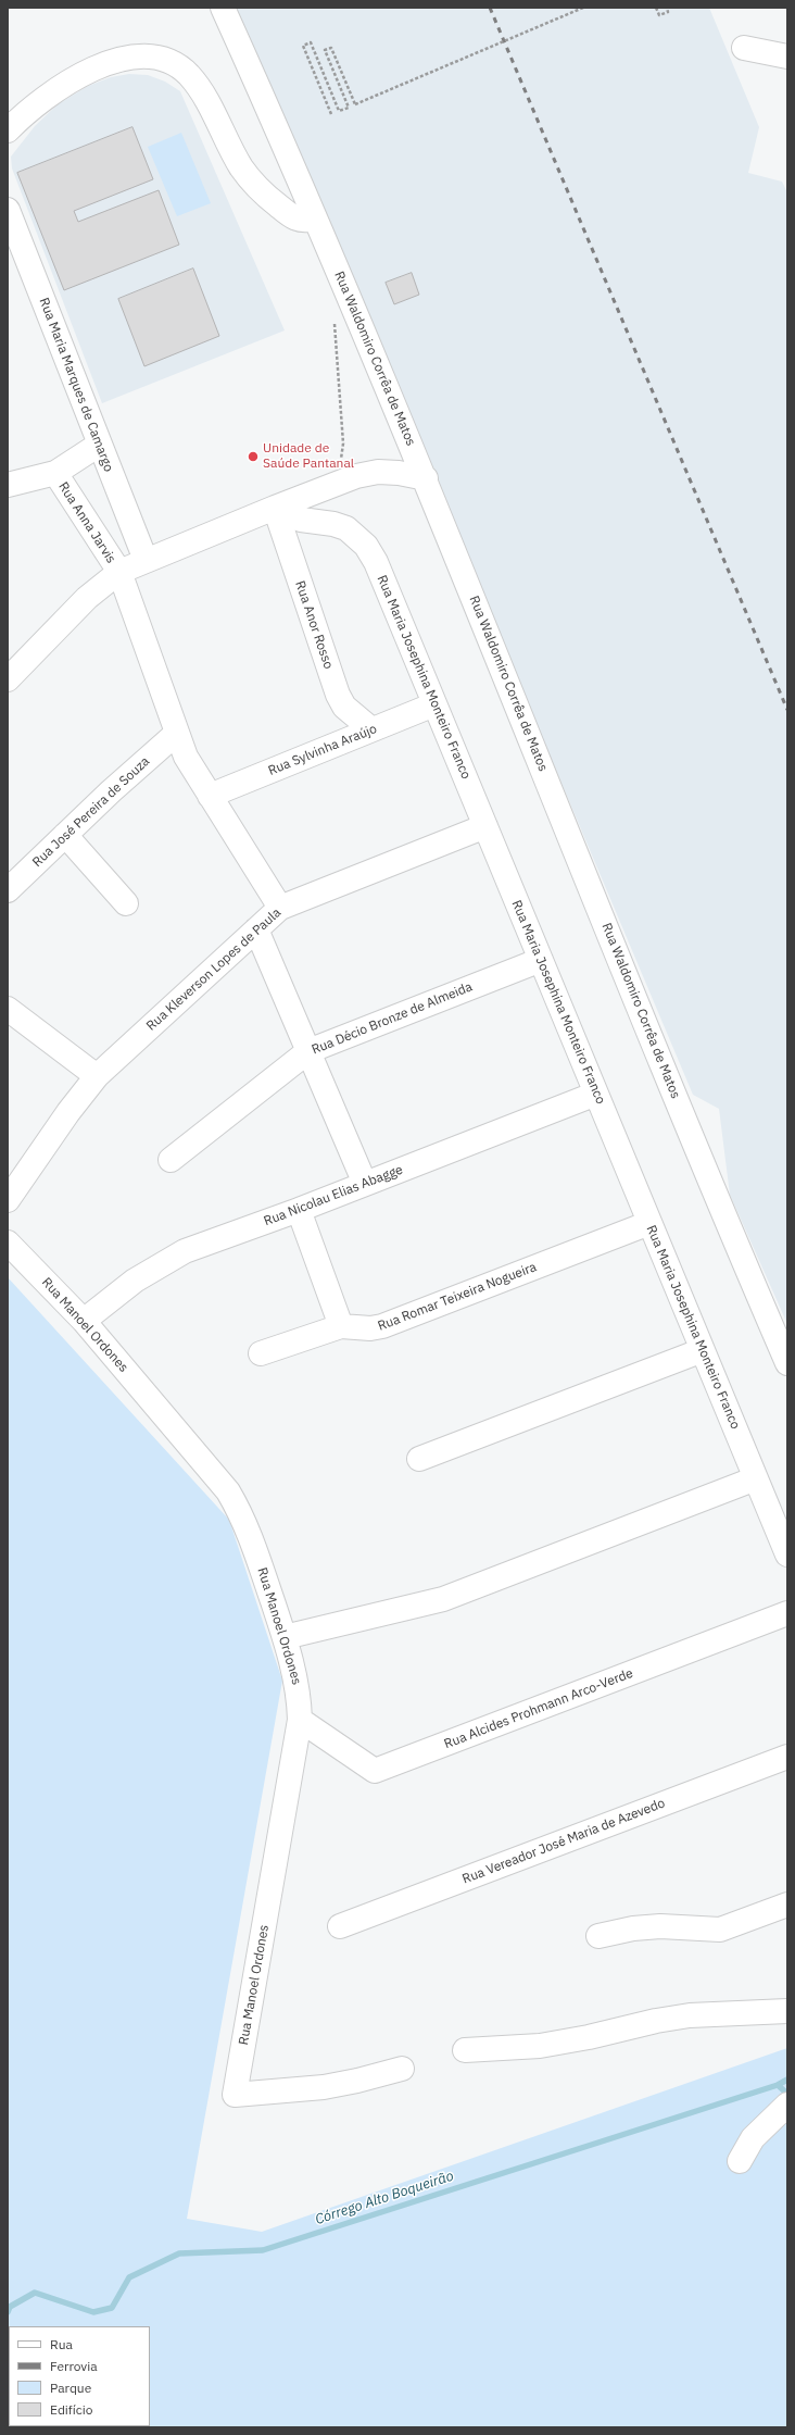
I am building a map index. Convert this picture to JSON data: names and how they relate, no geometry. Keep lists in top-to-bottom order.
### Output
{
  "streets": {
    "street": [
      "Rua Waldomiro Corrêa de Matos",
      "Rua Maria Marques de Camargo",
      "Rua Anna Jarvis",
      "Rua Anor Rosso",
      "Rua Maria Josephina Monteiro Franco",
      "Rua Sylvinha Araújo",
      "Rua José Pereira de Souza",
      "Rua Kleverson Lopes de Paula",
      "Rua Décio Bronze de Almeida",
      "Rua Nicolau Elias Abagge",
      "Rua Romar Teixeira Nogueira",
      "Rua Manoel Ordones",
      "Rua Alcides Prohmann Arco-Verde",
      "Rua Vereador José Maria de Azevedo"
    ]
  },
  "crossings": [
    ["Rua Anor Rosso", "Rua Maria Josephina Monteiro Franco"],
    ["Rua Anor Rosso", "Rua Sylvinha Araújo"],
    ["Rua Maria Josephina Monteiro Franco", "Rua Sylvinha Araújo"],
    ["Rua Maria Josephina Monteiro Franco", "Rua Kleverson Lopes de Paula"],
    ["Rua Maria Josephina Monteiro Franco", "Rua Décio Bronze de Almeida"],
    ["Rua Maria Josephina Monteiro Franco", "Rua Nicolau Elias Abagge"],
    ["Rua Maria Josephina Monteiro Franco", "Rua Romar Teixeira Nogueira"],
    ["Rua Nicolau Elias Abagge", "Rua Manoel Ordones"],
    ["Rua Manoel Ordones", "Rua Alcides Prohmann Arco-Verde"]
  ],
  "water": ["Córrego Alto Boqueirão"],
  "places": ["Unidade de Saúde Pantanal"],
  "legend": [
    "Rua",
    "Ferrovia",
    "Parque",
    "Edifício"
  ]
}
